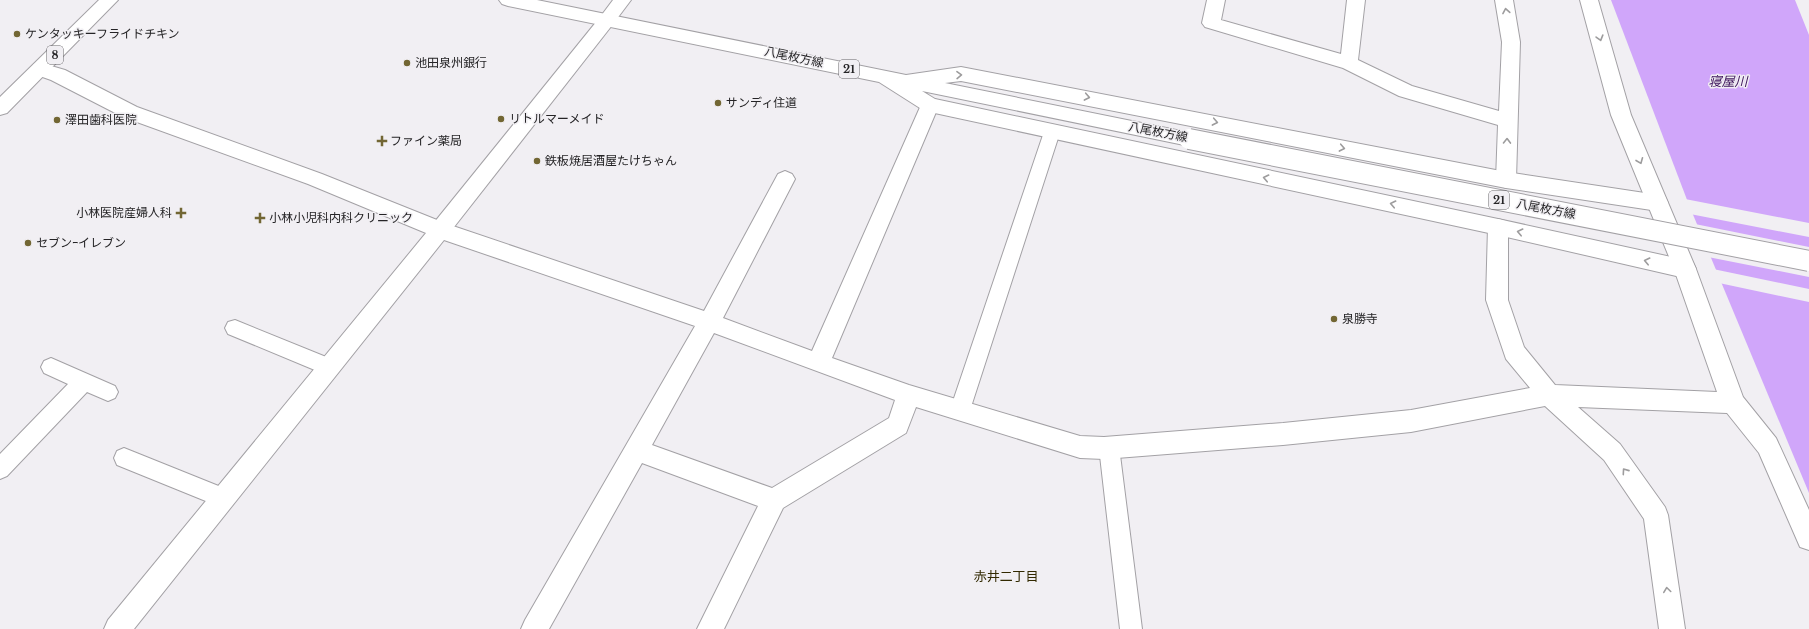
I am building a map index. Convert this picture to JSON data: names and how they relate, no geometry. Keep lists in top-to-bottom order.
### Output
{
  "streets": {
    "street": ["8", "八尾枚方線", "21"]
  },
  "districts": ["赤井二丁目"],
  "water": ["寝屋川"],
  "places": {
    "other": [
      "ケンタッキーフライドチキン",
      "池田泉州銀行",
      "サンディ住道",
      "リトルマーメイド",
      "澤田歯科医院",
      "鉄板焼居酒屋たけちゃん",
      "セブンｰイレブン",
      "泉勝寺"
    ],
    "health": ["ファイン薬局", "小林医院産婦人科", "小林小児科内科クリニック"]
  }
}
